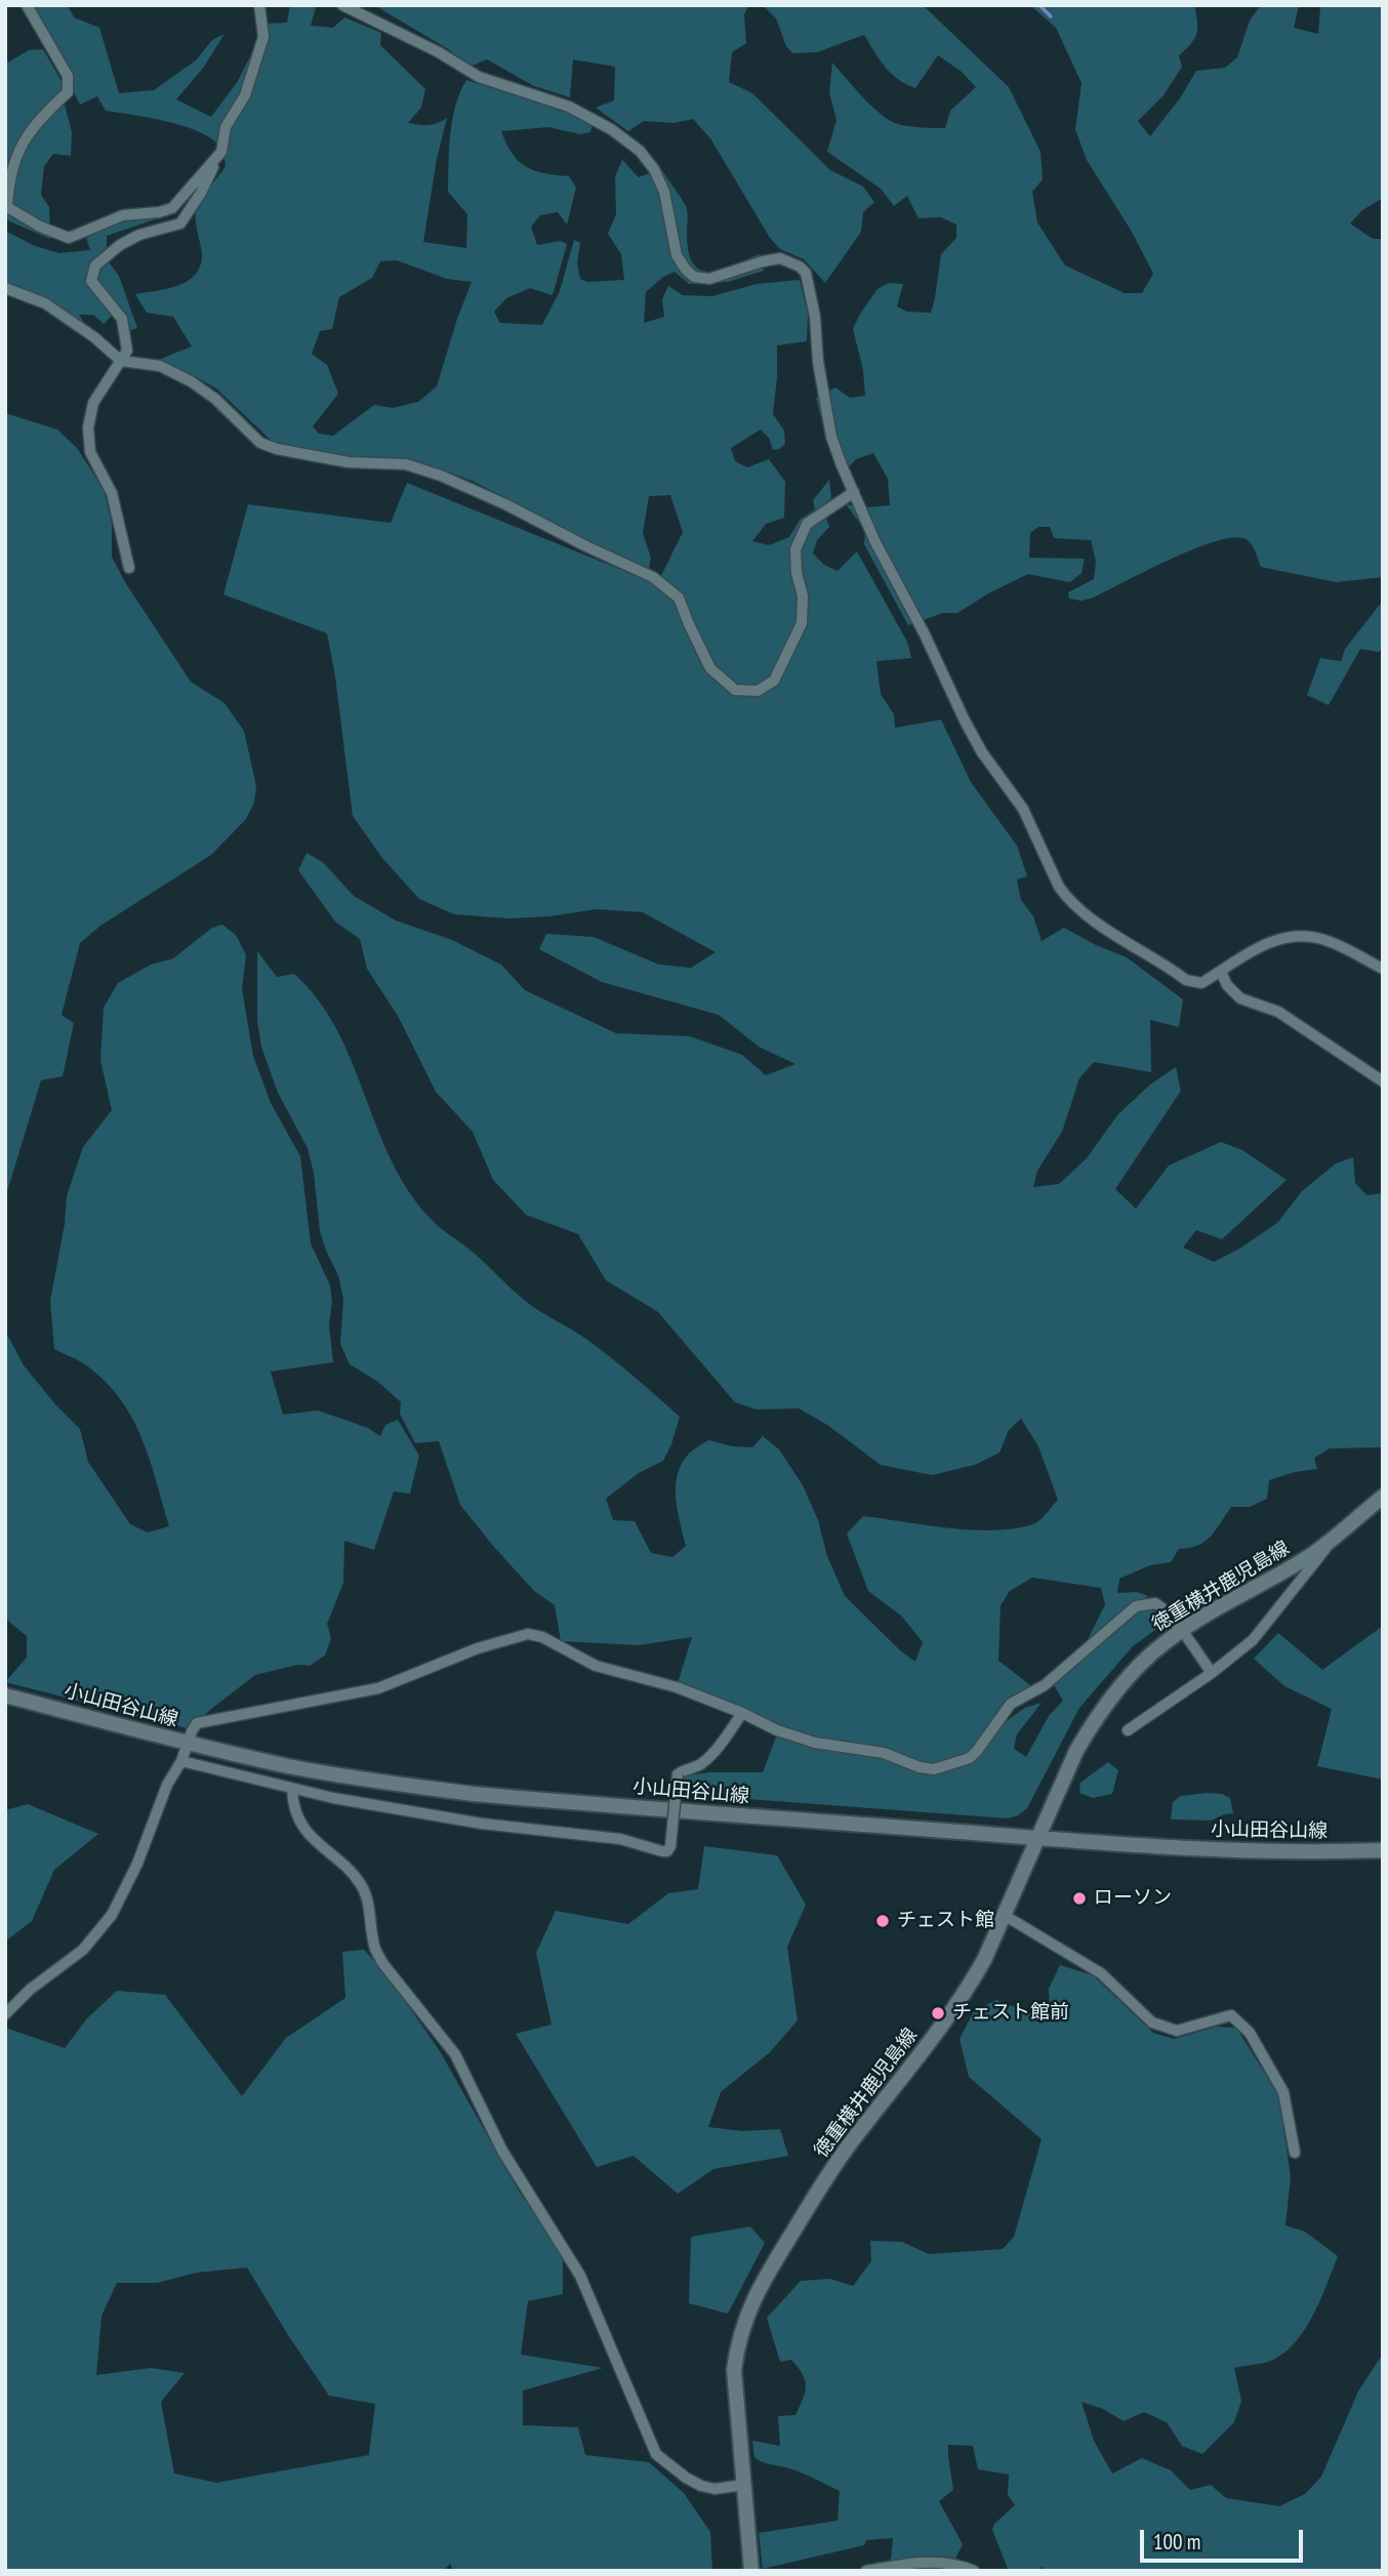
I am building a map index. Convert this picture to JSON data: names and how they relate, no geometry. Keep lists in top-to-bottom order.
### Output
{
  "streets": {
    "main road": ["徳重横井鹿児島線", "小山田谷山線"]
  },
  "crossings": [
    ["徳重横井鹿児島線", "小山田谷山線"]
  ],
  "places": ["ローソン", "チェスト館", "チェスト館前"],
  "scale_bar": "100 m"
}
